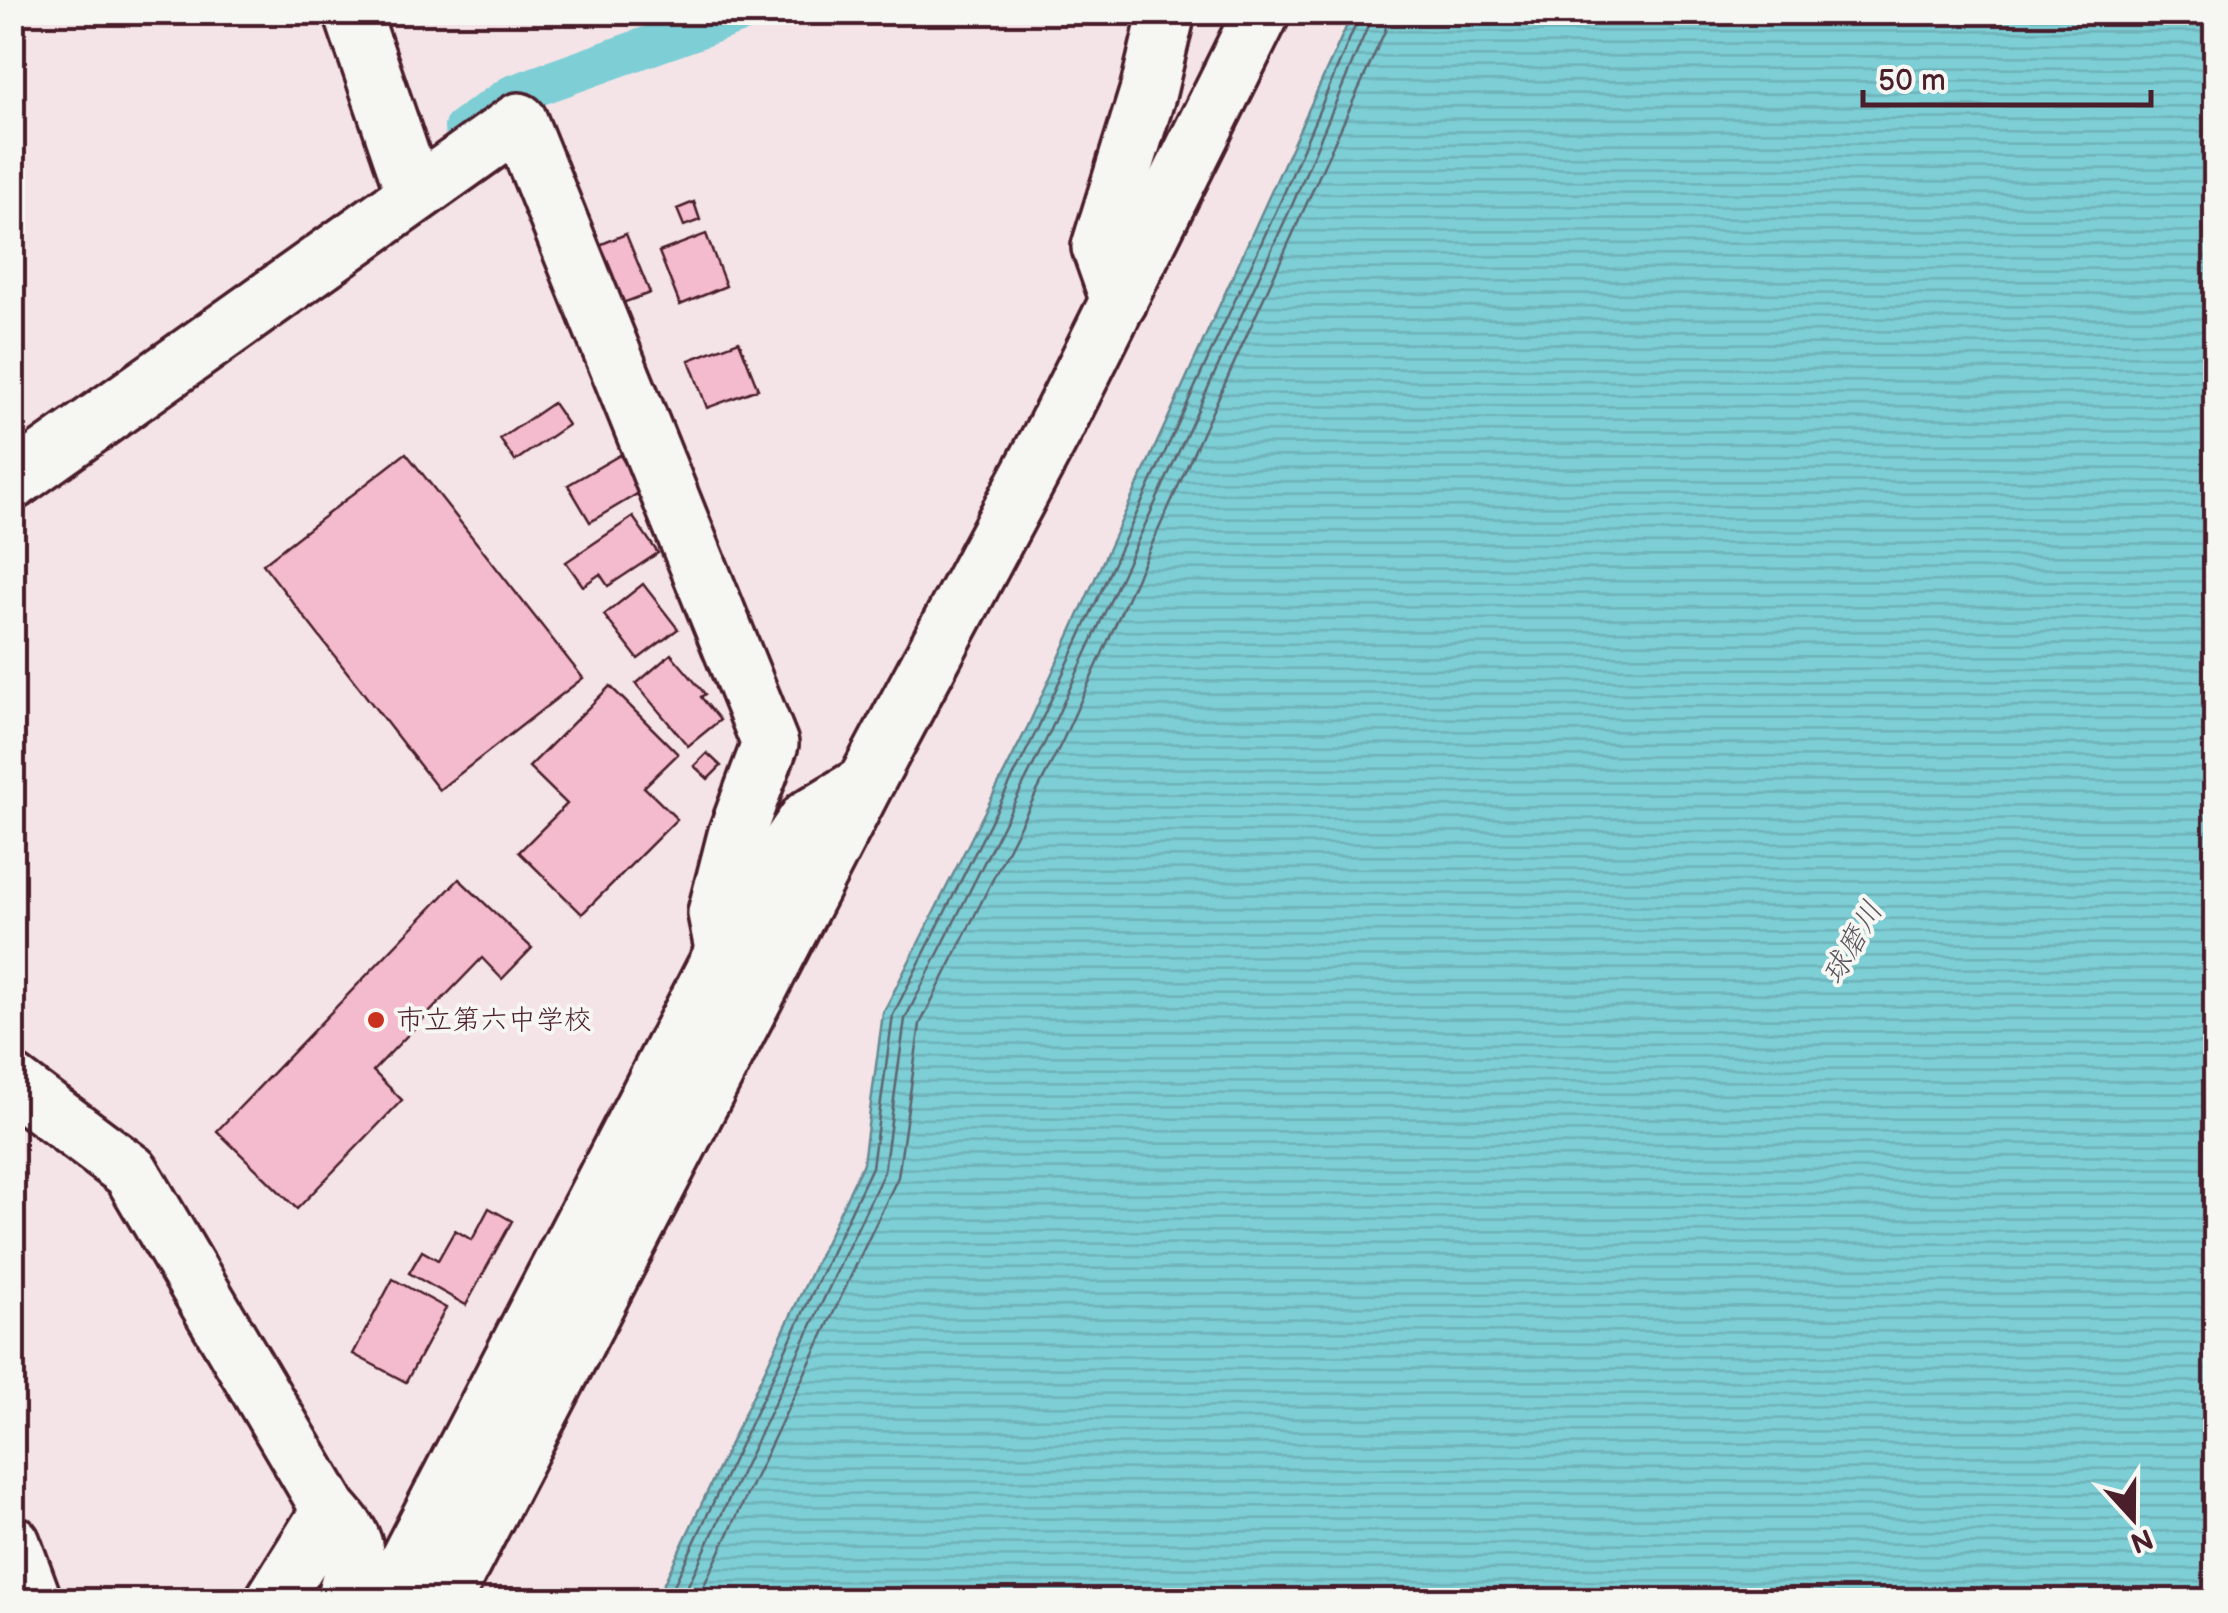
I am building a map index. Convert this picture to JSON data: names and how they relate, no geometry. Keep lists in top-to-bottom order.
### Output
{
  "water": ["球磨川"],
  "places": ["市立第六中学校"],
  "scale_bar": "50 m",
  "north": "bottom"
}
